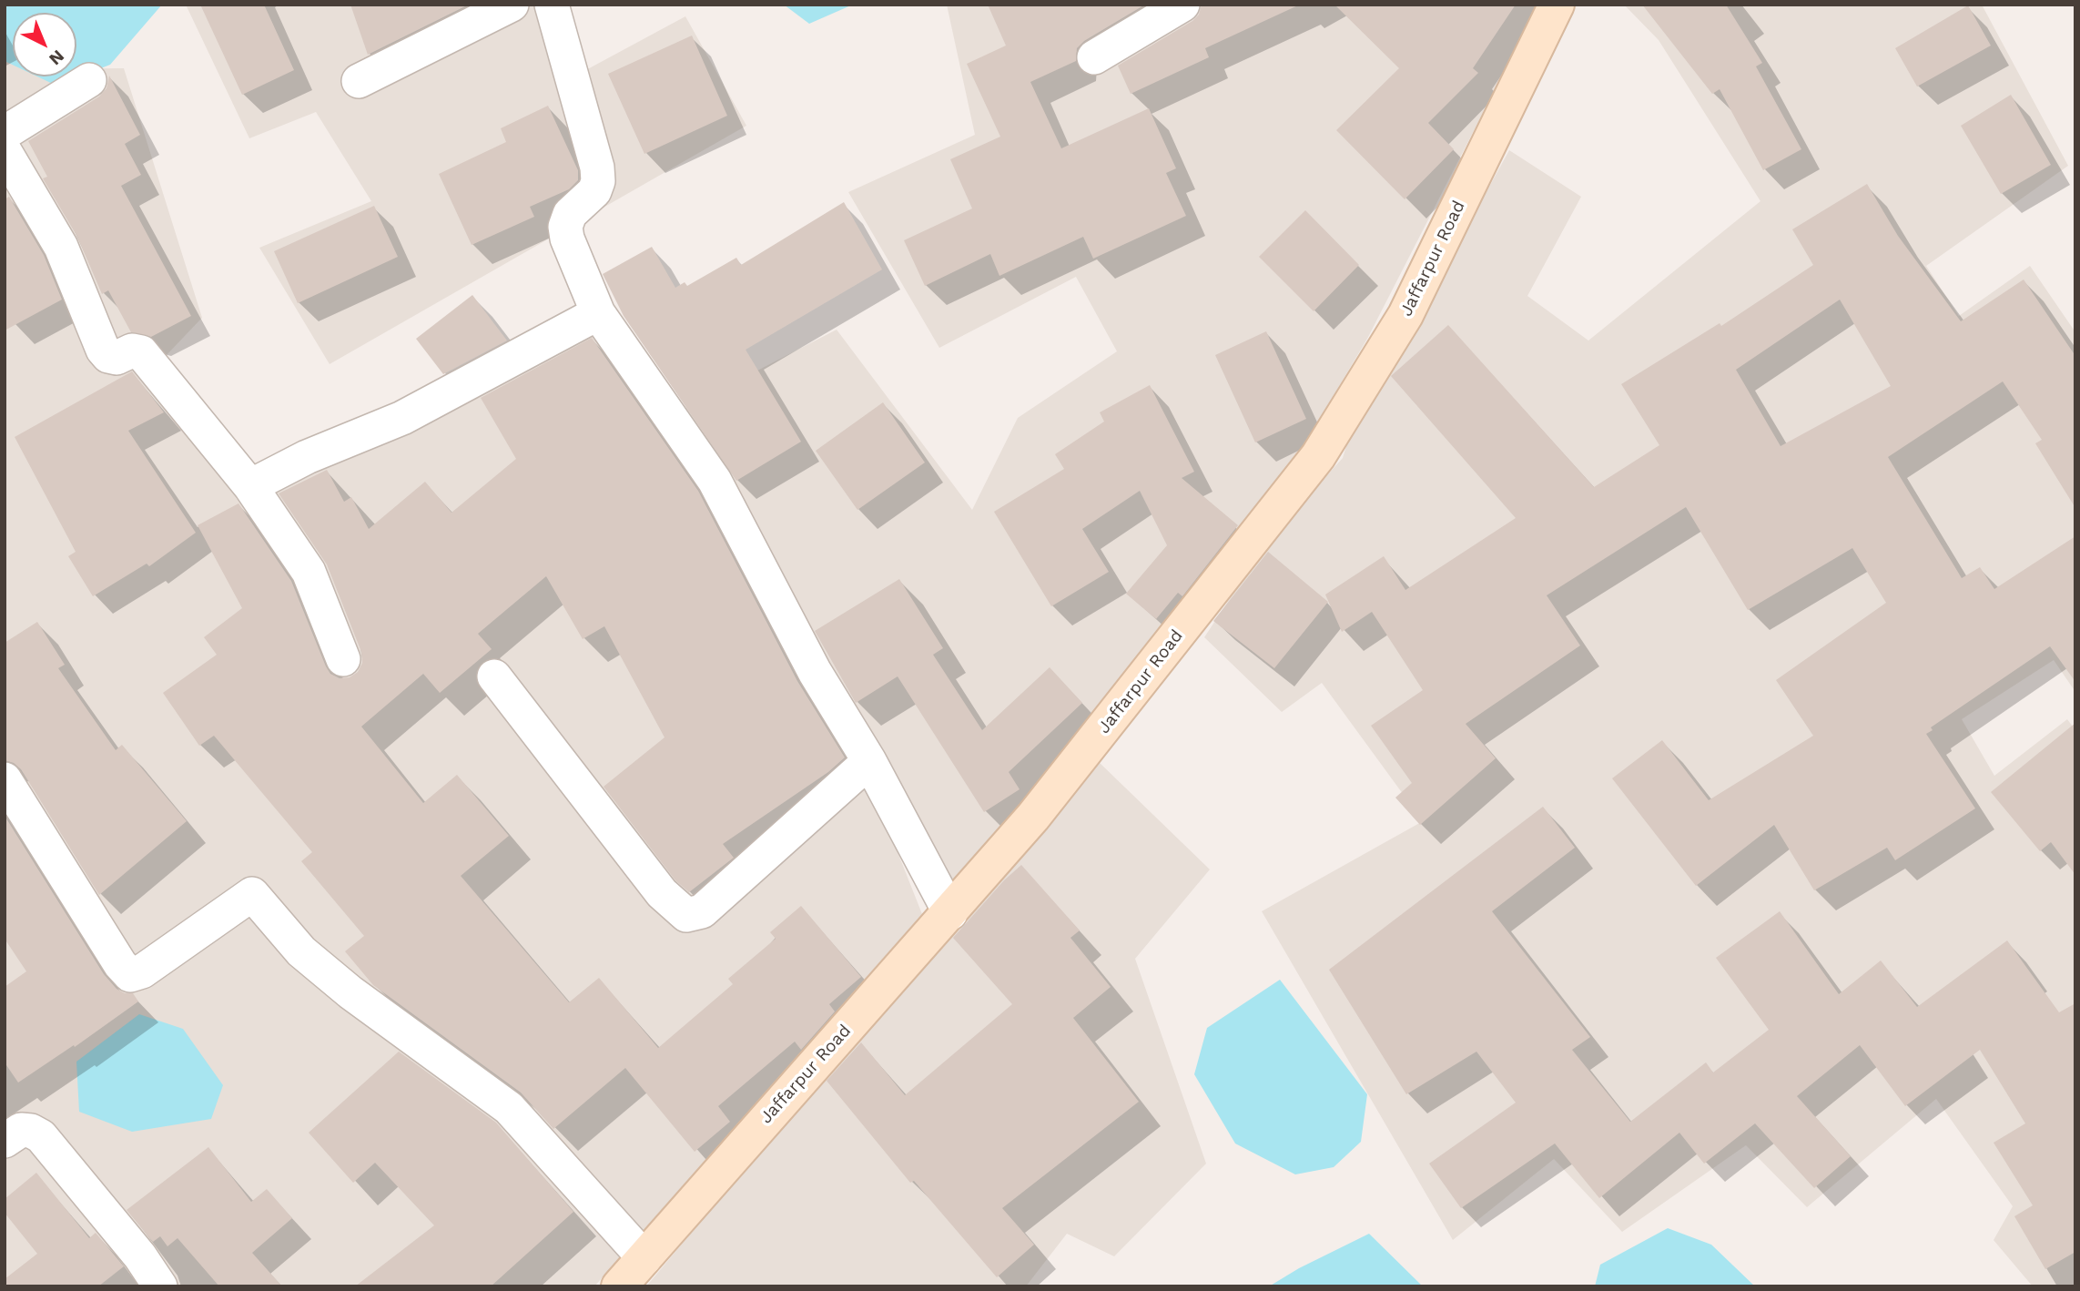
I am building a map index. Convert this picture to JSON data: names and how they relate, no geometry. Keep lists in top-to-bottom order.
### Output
{
  "streets": {
    "street": ["Jaffarpur Road"]
  },
  "north": "bottom right"
}
